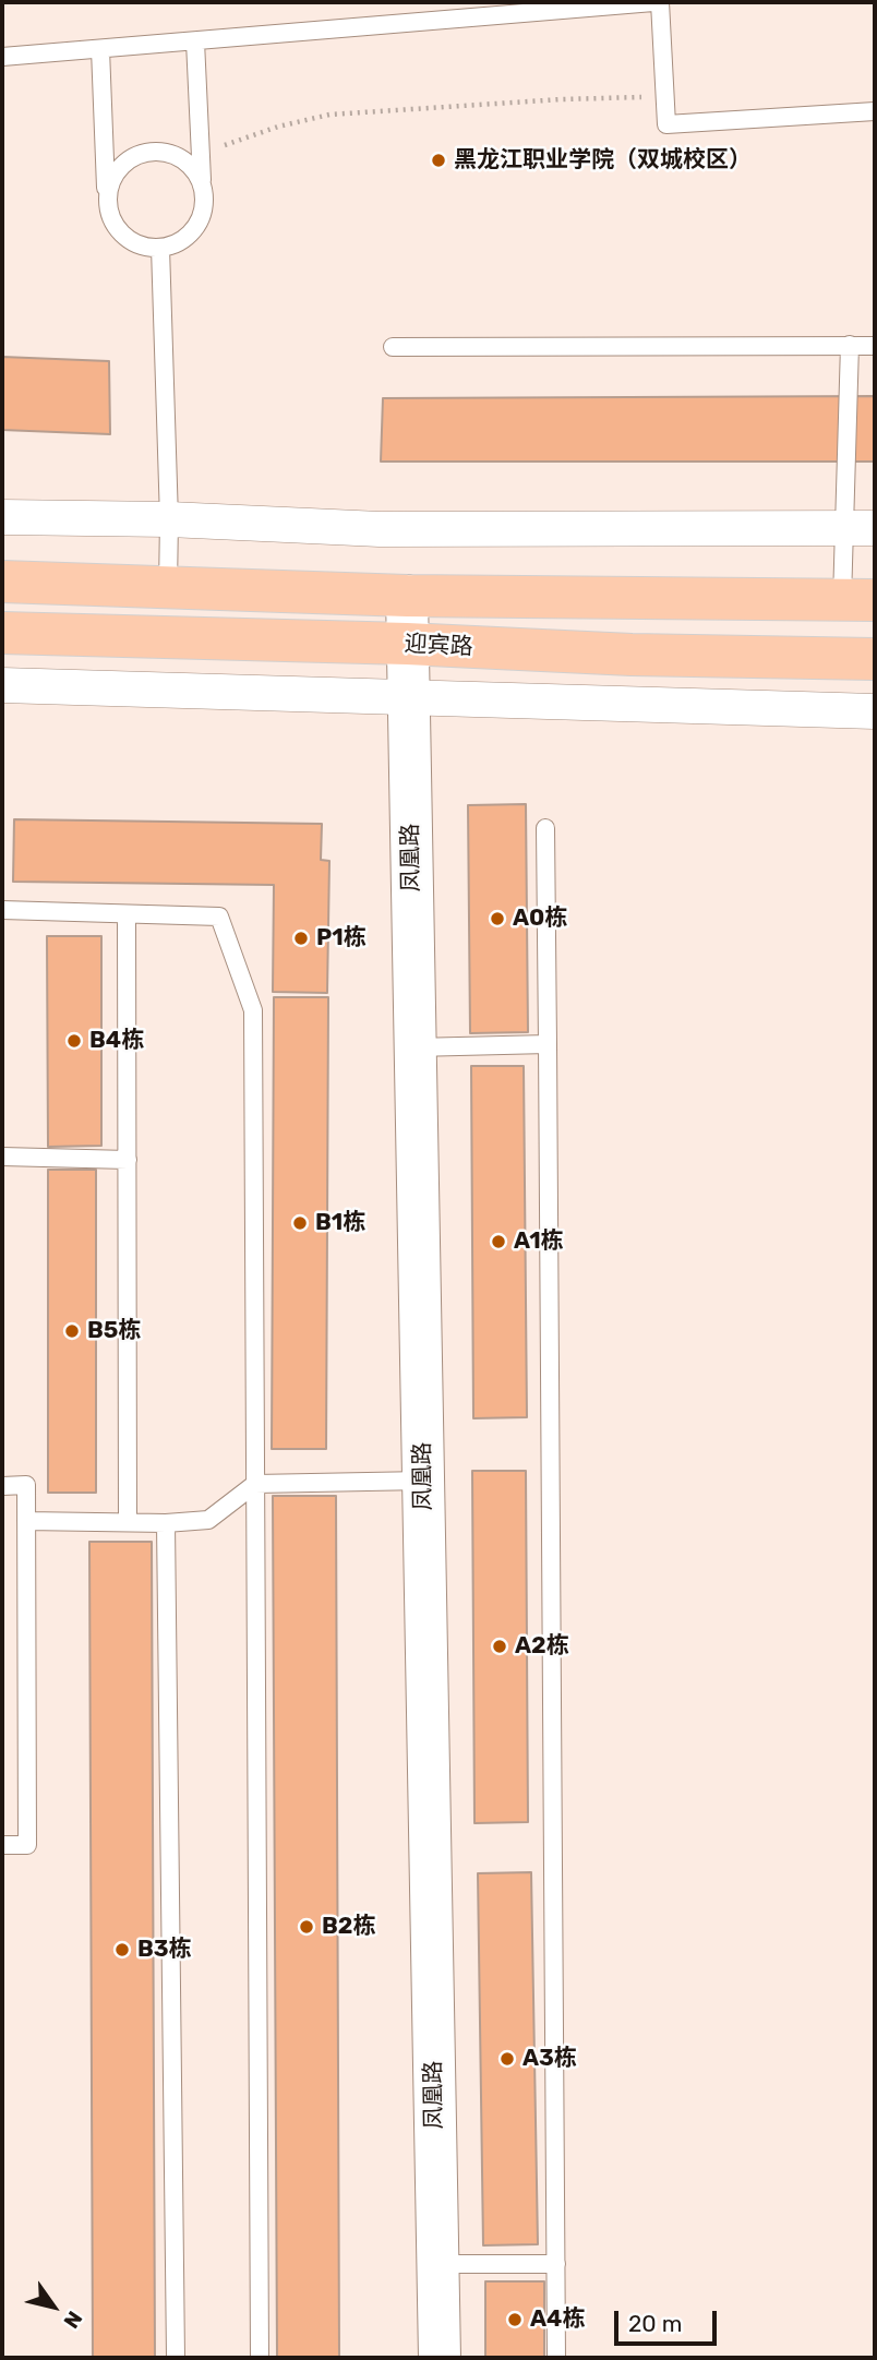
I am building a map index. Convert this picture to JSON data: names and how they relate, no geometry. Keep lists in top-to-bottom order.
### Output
{
  "streets": {
    "main road": ["迎宾路"],
    "street": ["凤凰路"]
  },
  "crossings": [
    ["迎宾路", "凤凰路"]
  ],
  "places": [
    "黑龙江职业学院（双城校区）",
    "A0栋",
    "P1栋",
    "B4栋",
    "B1栋",
    "A1栋",
    "B5栋",
    "A2栋",
    "B2栋",
    "B3栋",
    "A3栋",
    "A4栋"
  ],
  "scale_bar": "20 m",
  "north": "bottom right"
}
